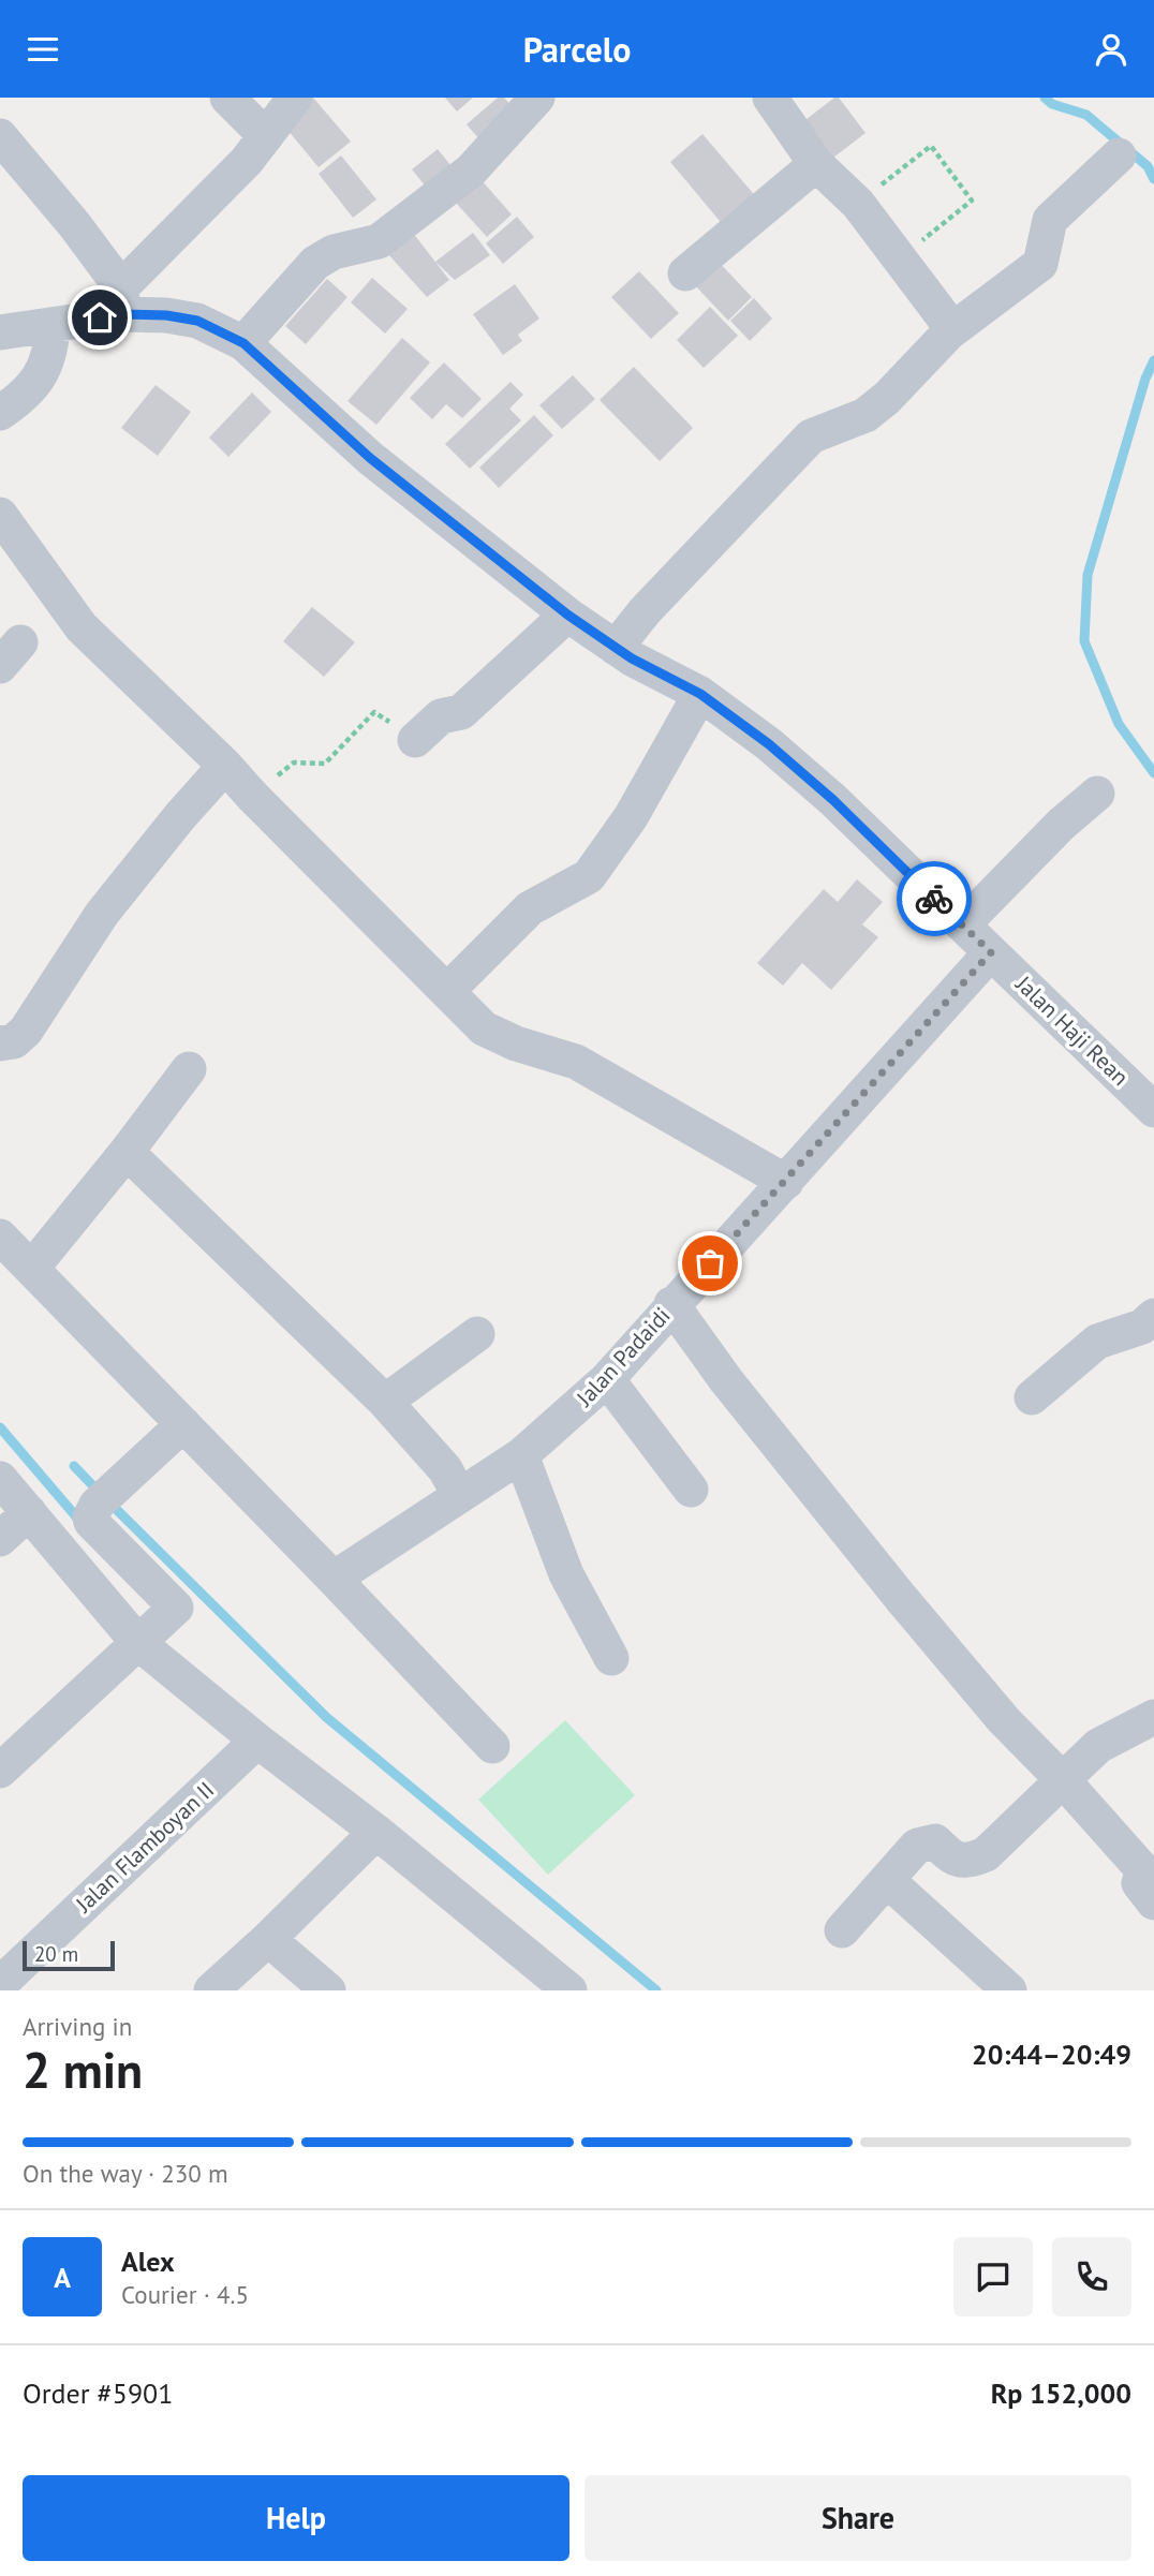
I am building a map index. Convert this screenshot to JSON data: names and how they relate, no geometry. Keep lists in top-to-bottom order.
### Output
{
  "streets": {
    "street": ["Jalan Haji Rean", "Jalan Padaidi", "Jalan Flamboyan II"]
  },
  "crossings": [
    ["Jalan Haji Rean", "Jalan Padaidi"]
  ],
  "scale_bar": "20 m",
  "page": {
    "header": "Parcelo",
    "scale": "20 m",
    "heading": ["2 min", "Arriving in", "20:44–20:49"],
    "panel": [
      "Alex",
      "Courier · 4.5",
      "Order #5901",
      "Rp 152,000"
    ],
    "bar": "On the way · 230 m",
    "round": "A",
    "buttons": ["Help", "Share"]
  }
}
